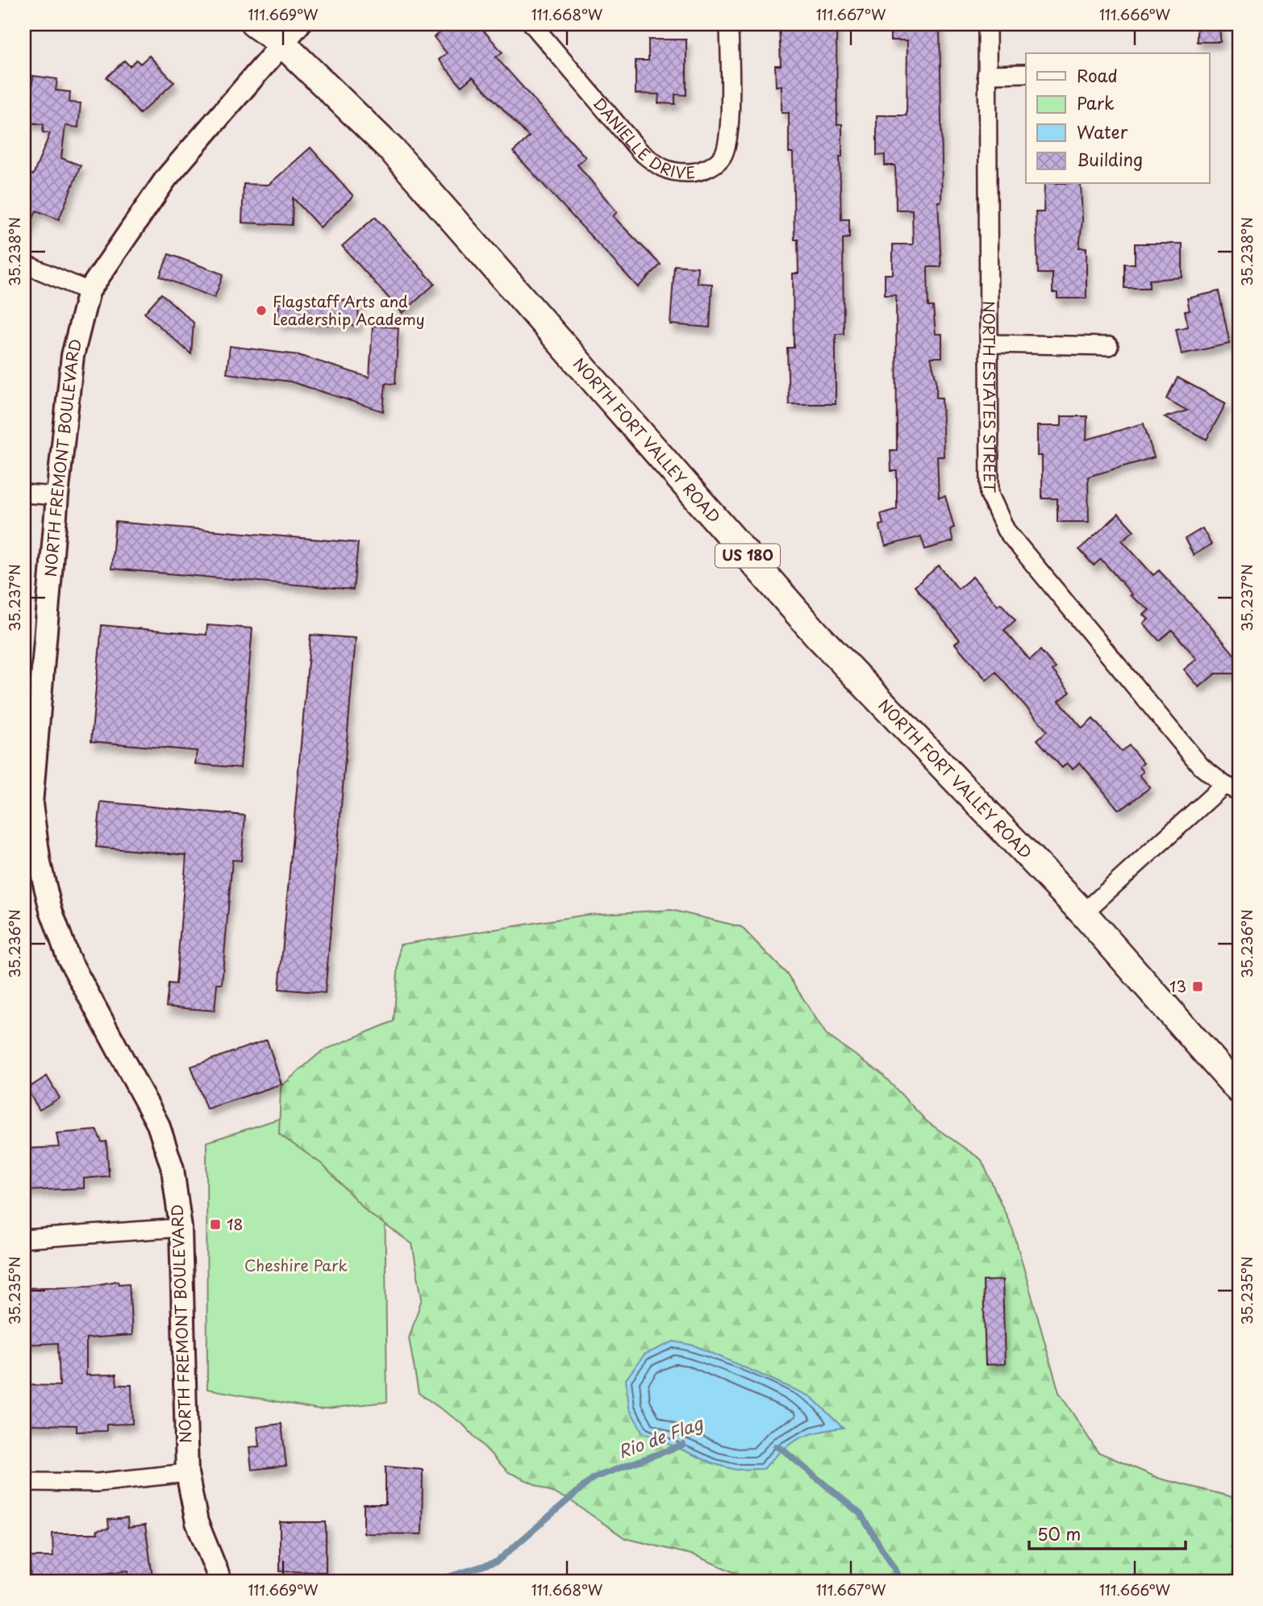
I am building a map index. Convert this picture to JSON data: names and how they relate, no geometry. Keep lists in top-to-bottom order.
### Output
{
  "streets": {
    "main road": ["NORTH FORT VALLEY ROAD", "US 180"],
    "street": ["DANIELLE DRIVE", "NORTH ESTATES STREET", "NORTH FREMONT BOULEVARD"]
  },
  "crossings": [
    ["NORTH FORT VALLEY ROAD", "NORTH FREMONT BOULEVARD"]
  ],
  "water": ["Rio de Flag"],
  "parks": ["Cheshire Park"],
  "places": {
    "other": ["Flagstaff Arts and Leadership Academy"],
    "transit": ["13", "18"]
  },
  "legend": [
    "Road",
    "Park",
    "Water",
    "Building"
  ],
  "scale_bar": "50 m",
  "coordinates": [
    "111.669°W",
    "111.668°W",
    "111.667°W",
    "111.666°W",
    "35.238°N",
    "35.237°N",
    "35.236°N",
    "35.235°N"
  ]
}
